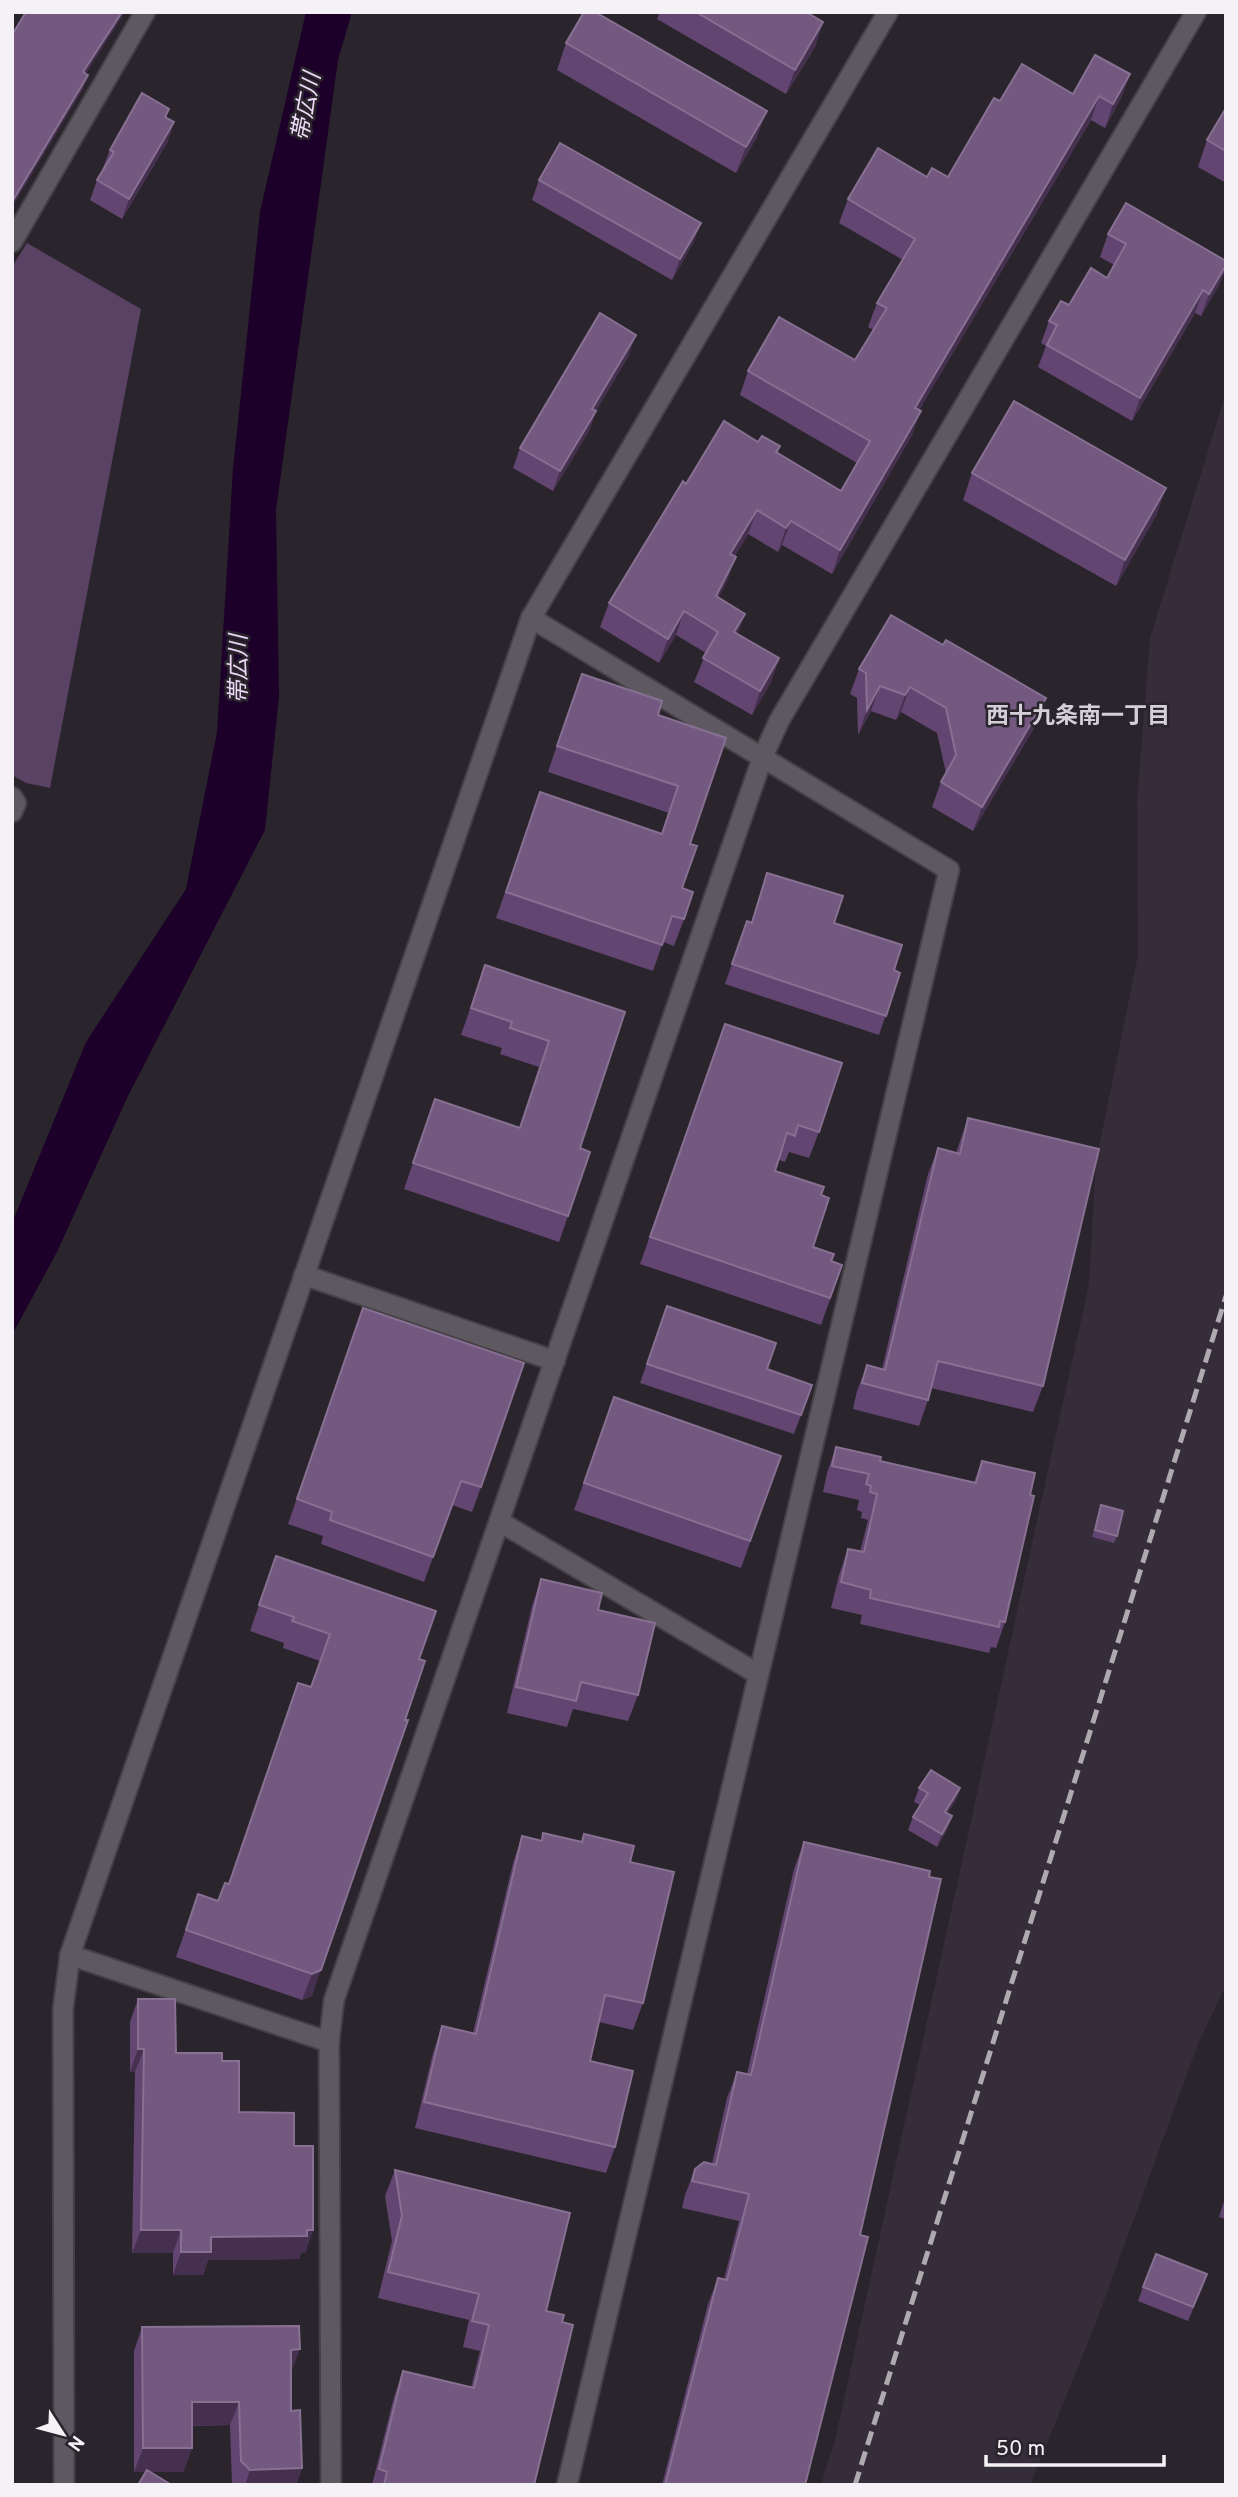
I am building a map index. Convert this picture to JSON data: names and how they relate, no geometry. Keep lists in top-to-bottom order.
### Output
{
  "districts": ["西十九条南一丁目"],
  "water": ["帯広川"],
  "scale_bar": "50 m",
  "north": "bottom right"
}
